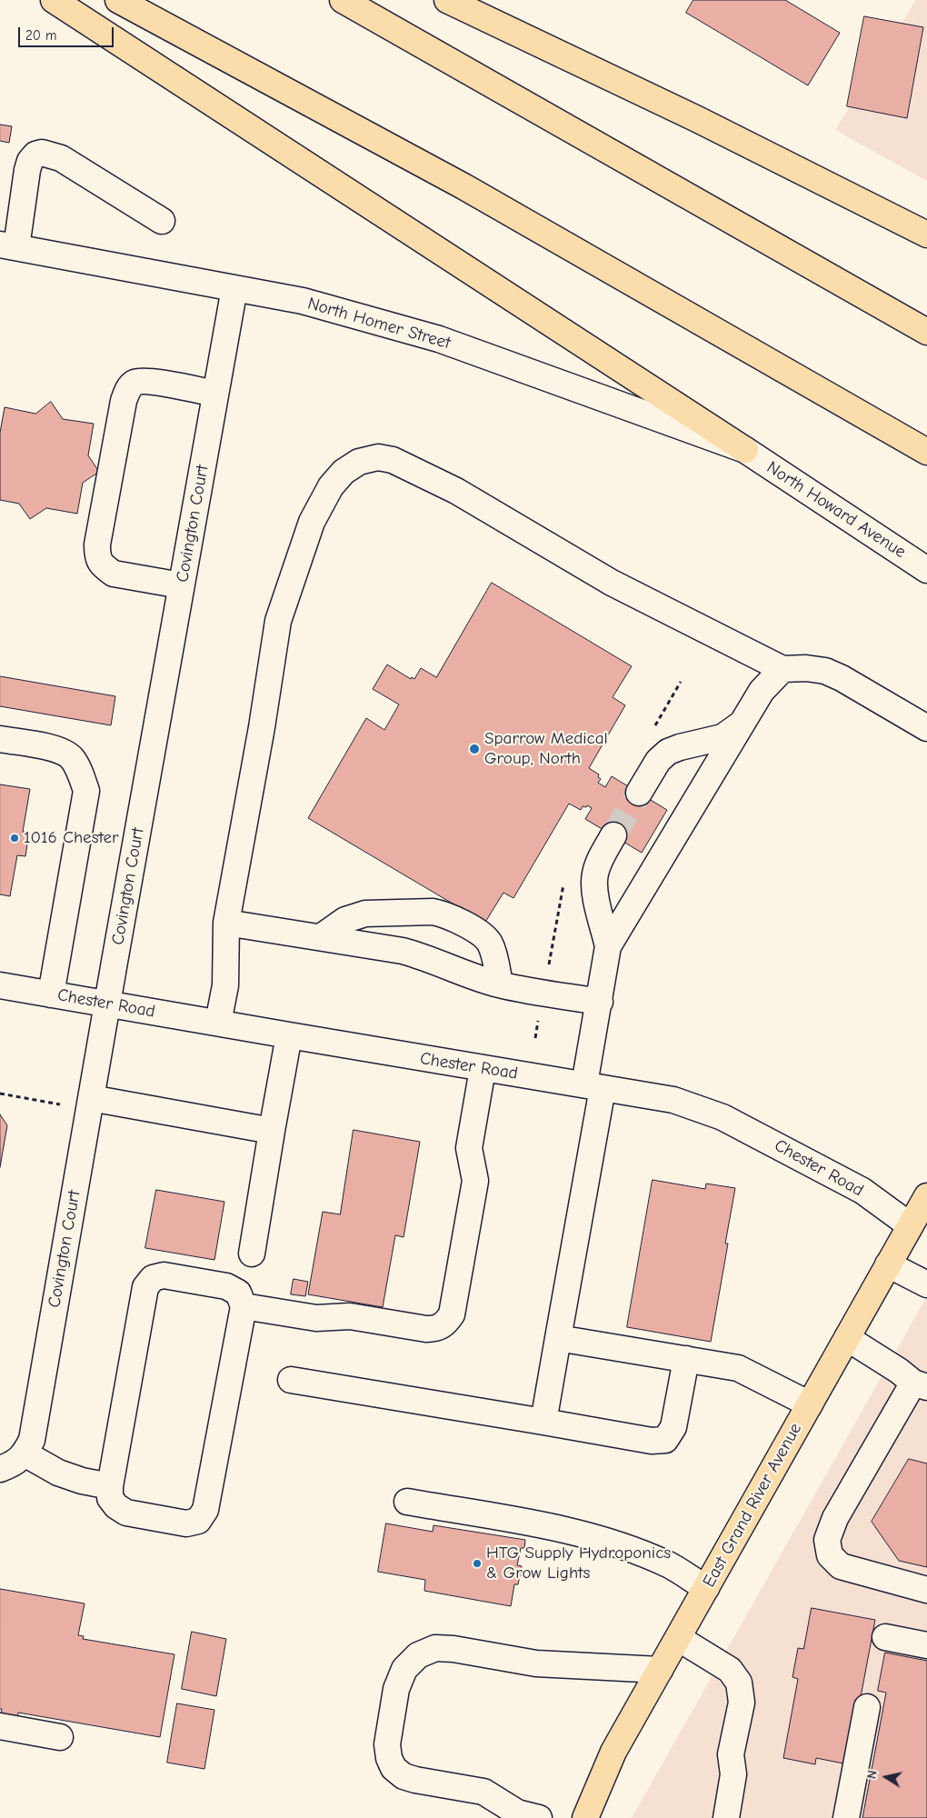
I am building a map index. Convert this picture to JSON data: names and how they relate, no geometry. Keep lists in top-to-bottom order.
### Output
{
  "streets": {
    "main road": ["East Grand River Avenue"],
    "street": [
      "North Homer Street",
      "North Howard Avenue",
      "Covington Court",
      "Chester Road"
    ]
  },
  "crossings": [
    ["North Homer Street", "North Howard Avenue"],
    ["North Homer Street", "Covington Court"],
    ["Covington Court", "Chester Road"],
    ["Chester Road", "East Grand River Avenue"]
  ],
  "places": ["Sparrow Medical Group, North", "1016 Chester", "HTG Supply Hydroponics & Grow Lights"],
  "scale_bar": "20 m",
  "north": "left"
}
